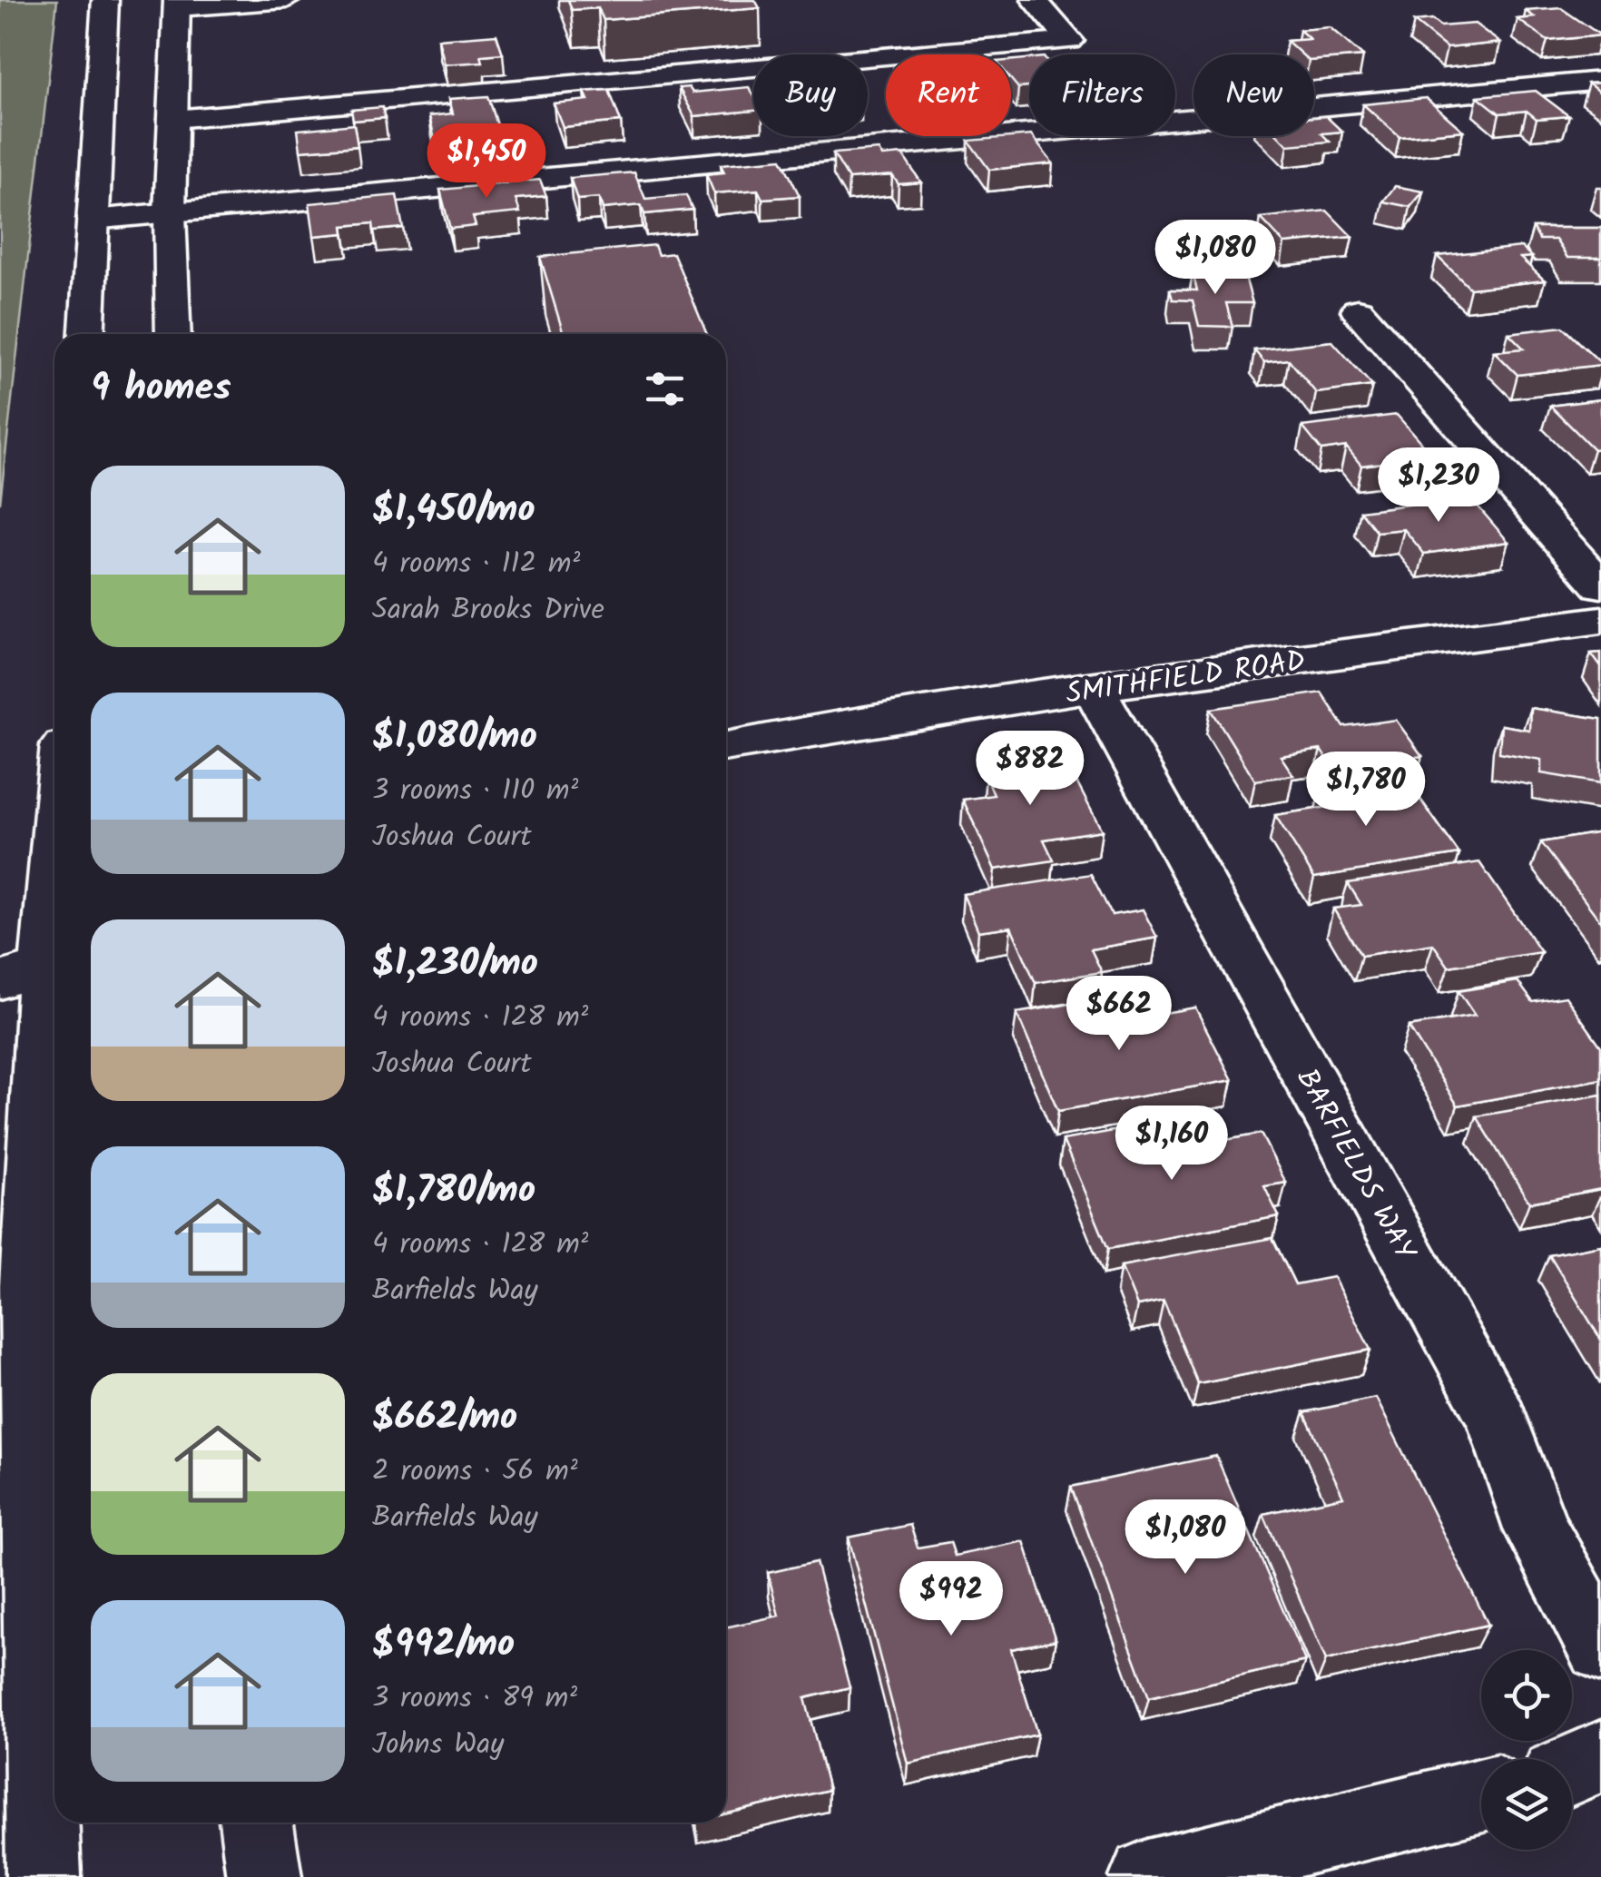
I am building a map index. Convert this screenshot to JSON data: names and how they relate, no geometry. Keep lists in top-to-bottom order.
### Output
{
  "streets": {
    "main road": ["SMITHFIELD ROAD", "BARFIELDS WAY"]
  },
  "crossings": [
    ["SMITHFIELD ROAD", "BARFIELDS WAY"]
  ],
  "page": {
    "chip": [
      "Buy",
      "Rent",
      "Filters",
      "New"
    ],
    "price": [
      "$1,450",
      "$1,080",
      "$1,230",
      "$882",
      "$1,780",
      "$662",
      "$1,160",
      "$1,080",
      "$992"
    ],
    "heading": "9 homes",
    "list": [
      {
        "name": "$1,450/mo",
        "note": "4 rooms · 112 m² · Sarah Brooks Drive"
      },
      {
        "name": "$1,080/mo",
        "note": "3 rooms · 110 m² · Joshua Court"
      },
      {
        "name": "$1,230/mo",
        "note": "4 rooms · 128 m² · Joshua Court"
      },
      {
        "name": "$1,780/mo",
        "note": "4 rooms · 128 m² · Barfields Way"
      },
      {
        "name": "$662/mo",
        "note": "2 rooms · 56 m² · Barfields Way"
      },
      {
        "name": "$992/mo",
        "note": "3 rooms · 89 m² · Johns Way"
      }
    ]
  }
}
